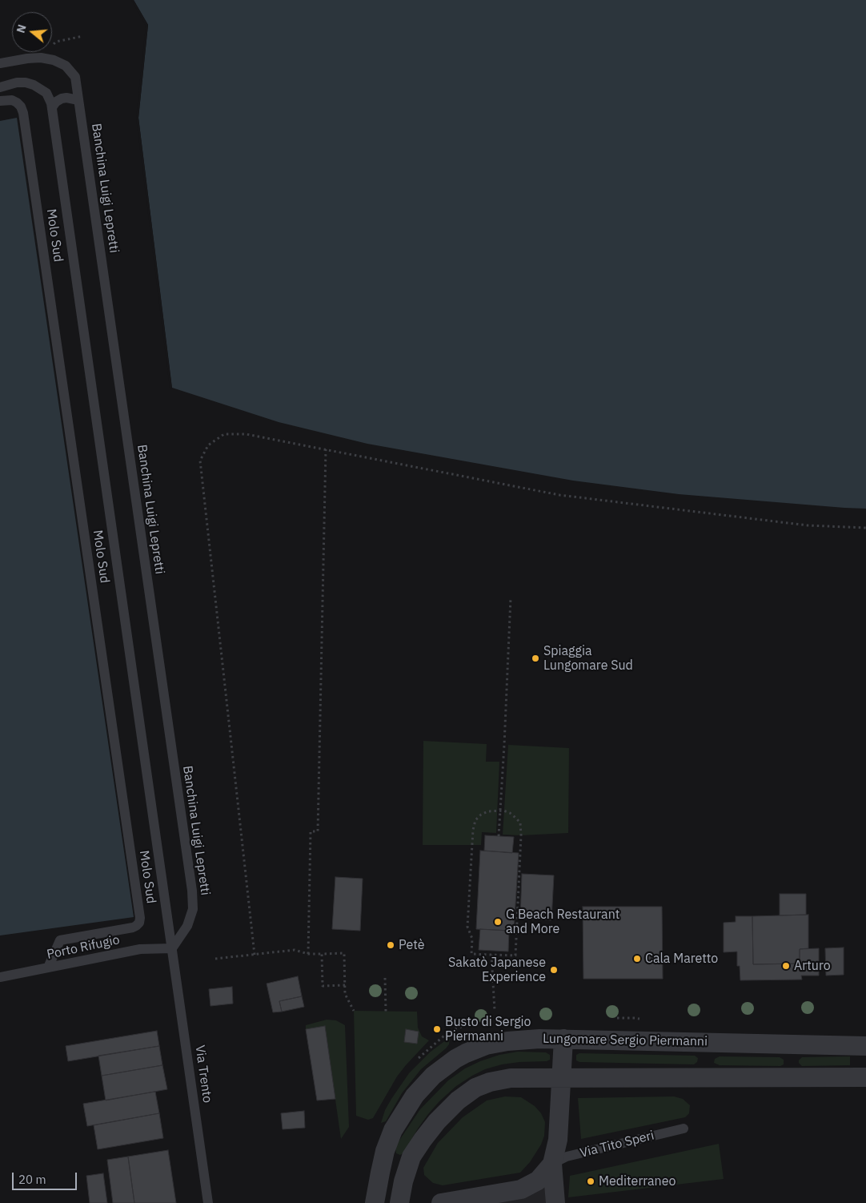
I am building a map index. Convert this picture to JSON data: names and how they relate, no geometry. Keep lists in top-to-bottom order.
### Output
{
  "streets": {
    "street": ["Lungomare Sergio Piermanni", "Via Tito Speri"],
    "lane": [
      "Banchina Luigi Lepretti",
      "Molo Sud",
      "Porto Rifugio",
      "Via Trento"
    ]
  },
  "crossings": [
    ["Banchina Luigi Lepretti", "Porto Rifugio"],
    ["Banchina Luigi Lepretti", "Via Trento"],
    ["Molo Sud", "Porto Rifugio"],
    ["Porto Rifugio", "Via Trento"],
    ["Lungomare Sergio Piermanni", "Via Tito Speri"]
  ],
  "places": [
    "Spiaggia Lungomare Sud",
    "G Beach Restaurant and More",
    "Petè",
    "Cala Maretto",
    "Arturo",
    "Sakatò Japanese Experience",
    "Busto di Sergio Piermanni",
    "Mediterraneo"
  ],
  "scale_bar": "20 m",
  "north": "left"
}
